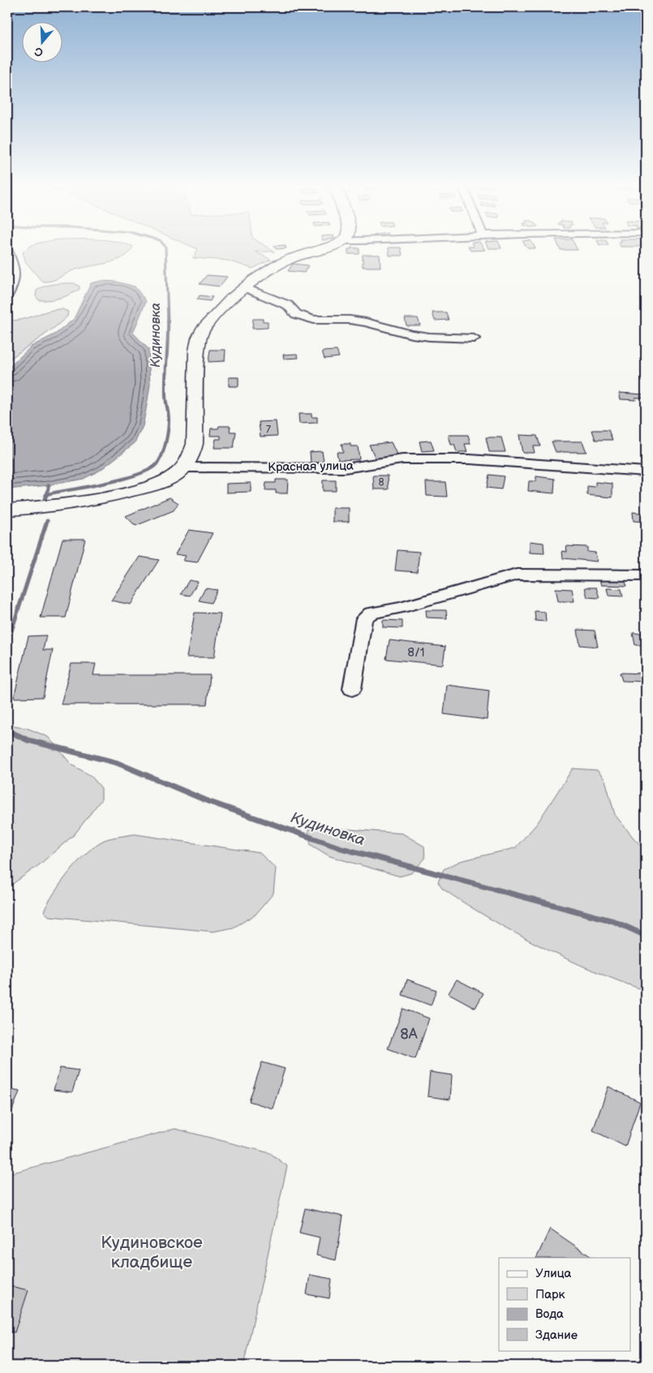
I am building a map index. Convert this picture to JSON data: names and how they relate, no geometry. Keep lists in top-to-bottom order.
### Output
{
  "streets": {
    "street": ["Красная улица"]
  },
  "water": ["Кудиновка"],
  "parks": ["Кудиновское кладбище"],
  "house_numbers": [
    "7",
    "8",
    "8/1",
    "8А"
  ],
  "legend": [
    "Улица",
    "Парк",
    "Вода",
    "Здание"
  ],
  "north": "bottom"
}
